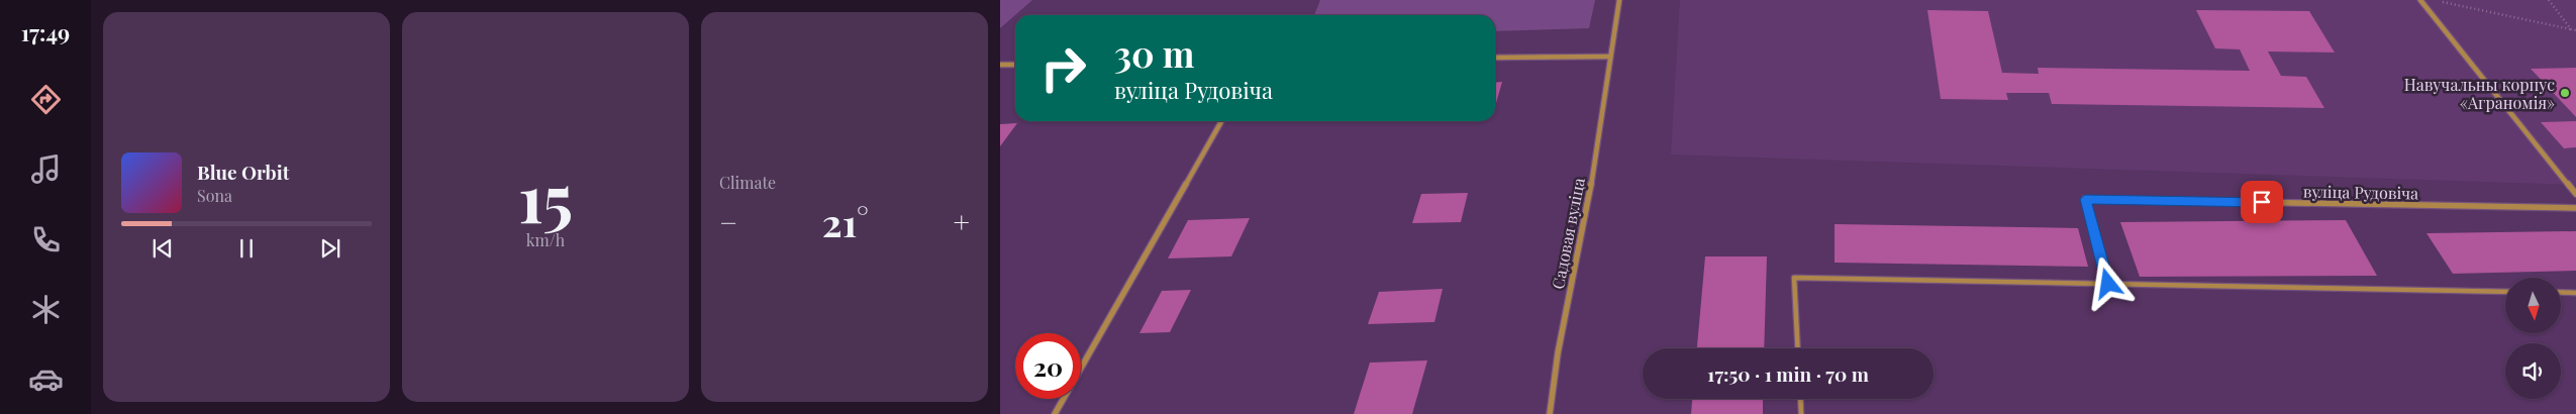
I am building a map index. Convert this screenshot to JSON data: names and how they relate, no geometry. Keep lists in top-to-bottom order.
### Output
{
  "streets": {
    "street": ["вуліца Рудовіча", "Садовая вуліца"]
  },
  "places": ["Навучальны корпус «Аграномія»"],
  "north": "bottom",
  "page": {
    "tabs": "17:49",
    "tile": [
      ["15", "km/h"],
      "Climate"
    ],
    "turn": ["30 m", "вуліца Рудовіча"],
    "song": ["Blue Orbit", "Sona"],
    "heat": ["−", "21°", "+"],
    "limit": "20",
    "trip": "17:50 · 1 min · 70 m"
  }
}
